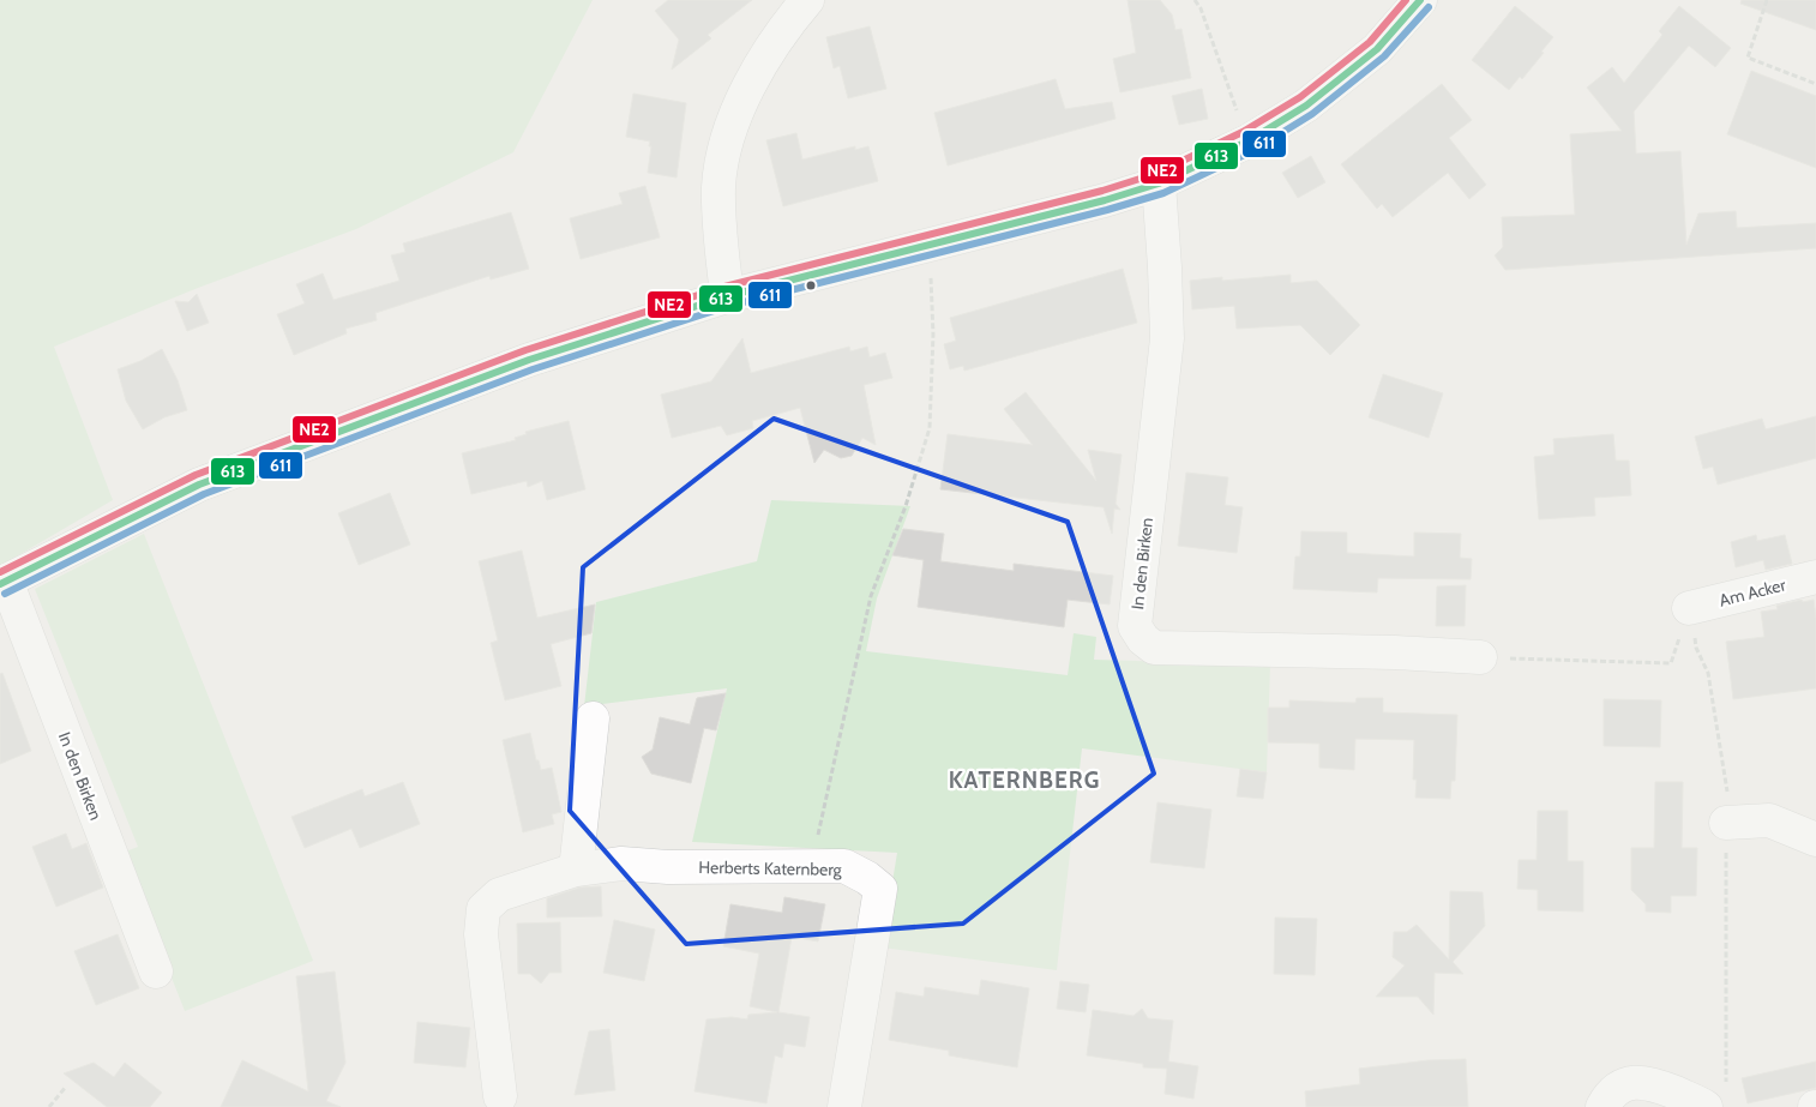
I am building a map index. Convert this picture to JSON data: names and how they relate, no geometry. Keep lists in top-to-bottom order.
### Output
{
  "streets": {
    "street": ["In den Birken", "Am Acker", "Herberts Katernberg"]
  },
  "districts": ["KATERNBERG"],
  "lines": ["transit line 613", "transit line NE2", "transit line 611"]
}
